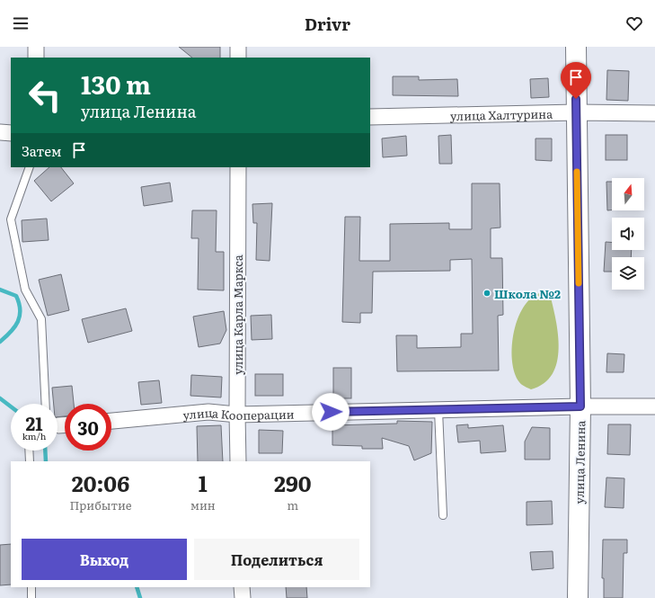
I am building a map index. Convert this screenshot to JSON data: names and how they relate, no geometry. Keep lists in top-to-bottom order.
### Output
{
  "streets": {
    "street": [
      "улица Халтурина",
      "улица Карла Маркса",
      "улица Кооперации",
      "улица Ленина"
    ]
  },
  "crossings": [
    ["улица Халтурина", "улица Ленина"],
    ["улица Карла Маркса", "улица Кооперации"],
    ["улица Кооперации", "улица Ленина"]
  ],
  "places": ["Школа №2"],
  "north": "top",
  "page": {
    "header": "Drivr",
    "turn": ["130 m", "улица Ленина"],
    "then": "Затем",
    "speed": "21 km/h",
    "limit": "30",
    "eta": [
      "20:06",
      "Прибытие",
      "1",
      "мин",
      "290",
      "m"
    ],
    "buttons": ["Выход", "Поделиться"]
  }
}
